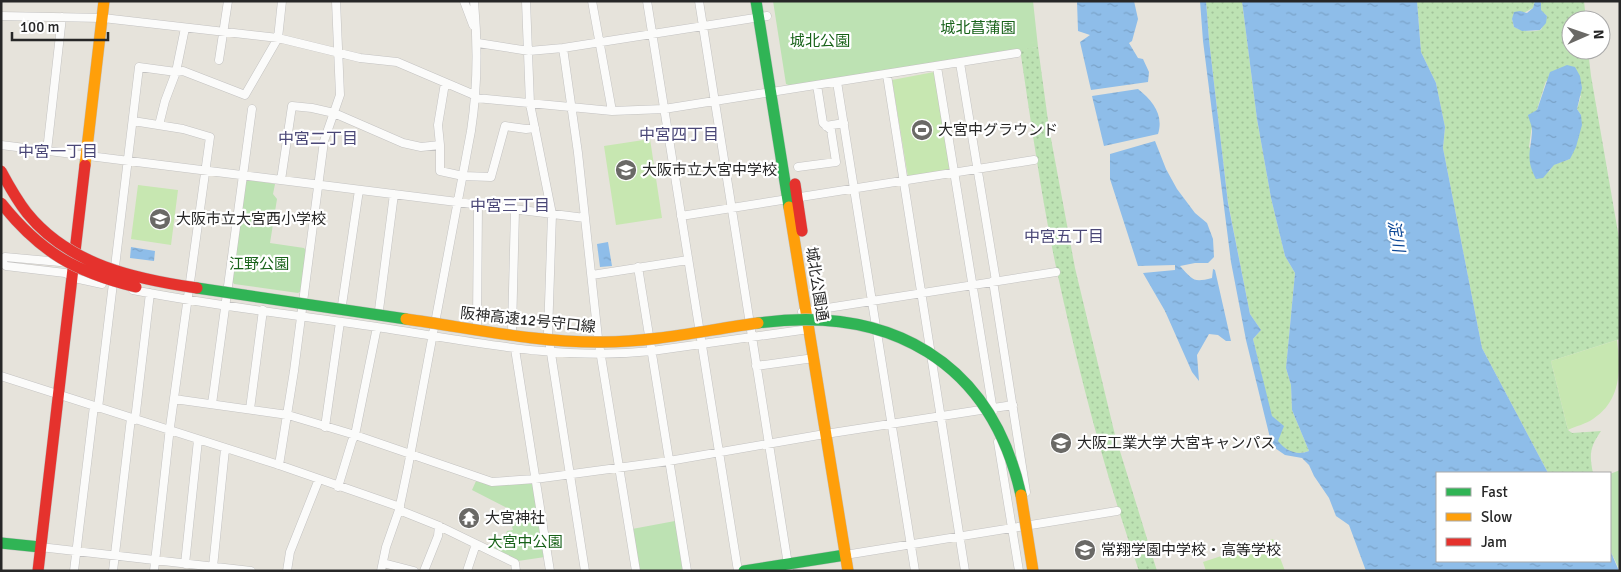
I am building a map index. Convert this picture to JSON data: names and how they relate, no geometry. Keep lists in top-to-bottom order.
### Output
{
  "streets": {
    "main road": ["城北公園通", "阪神高速12号守口線"]
  },
  "districts": [
    "中宮四丁目",
    "中宮二丁目",
    "中宮一丁目",
    "中宮三丁目",
    "中宮五丁目"
  ],
  "water": ["淀川"],
  "parks": [
    "城北菖蒲園",
    "城北公園",
    "江野公園",
    "大宮中公園"
  ],
  "places": {
    "sports": ["大宮中グラウンド"],
    "school or university": [
      "大阪市立大宮中学校",
      "大阪市立大宮西小学校",
      "大阪工業大学 大宮キャンパス",
      "常翔学園中学校・高等学校"
    ],
    "temple": ["大宮神社"]
  },
  "legend": ["Fast", "Slow", "Jam"],
  "scale_bar": "100 m",
  "north": "right"
}
